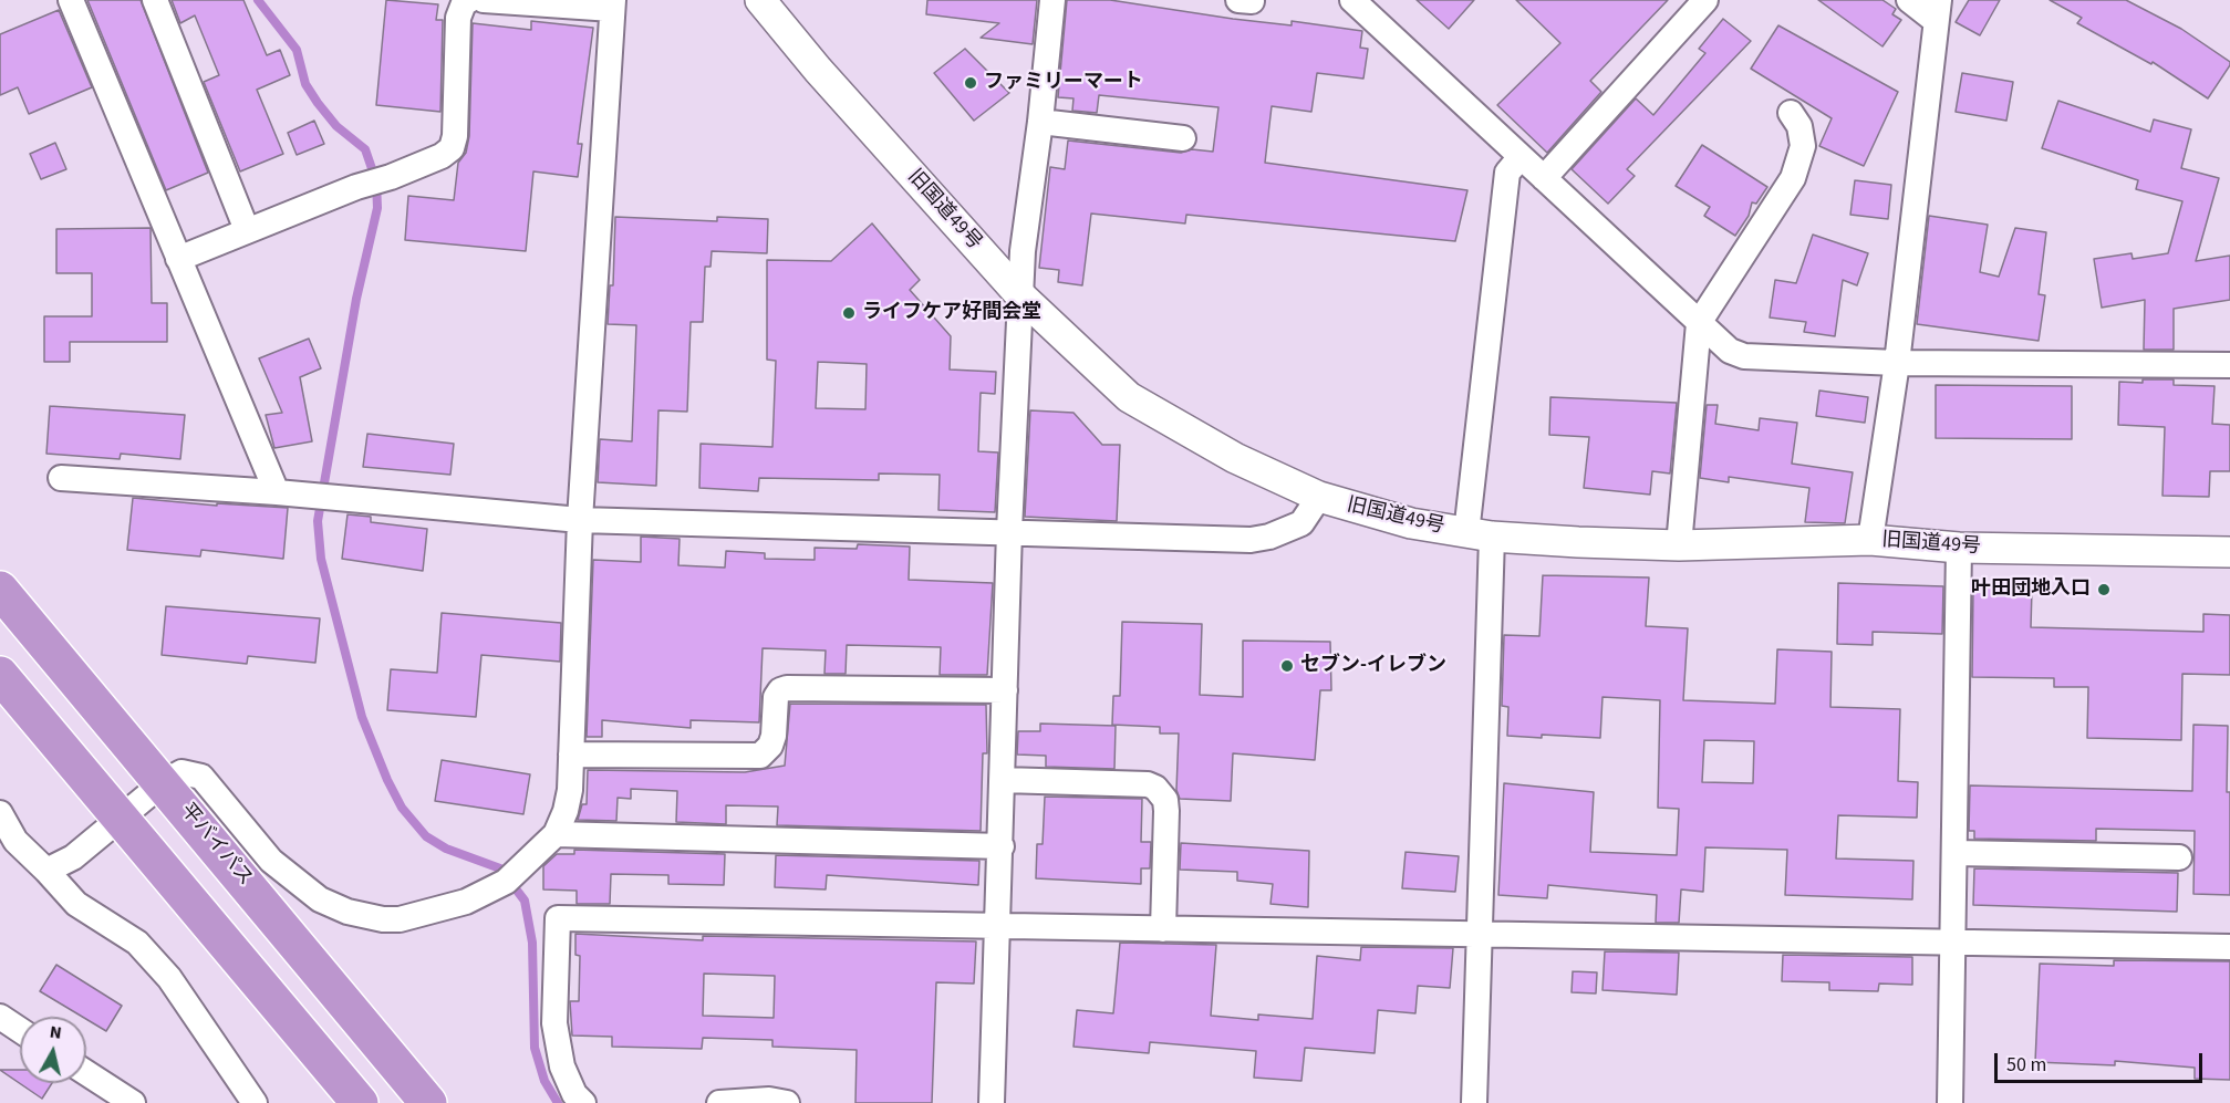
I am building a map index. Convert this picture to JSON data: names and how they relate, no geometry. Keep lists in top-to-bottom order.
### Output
{
  "streets": {
    "highway": ["平バイパス"],
    "street": ["旧国道49号"]
  },
  "places": [
    "ファミリーマート",
    "ライフケア好間会堂",
    "叶田団地入口",
    "セブン-イレブン"
  ],
  "scale_bar": "50 m",
  "north": "top"
}
